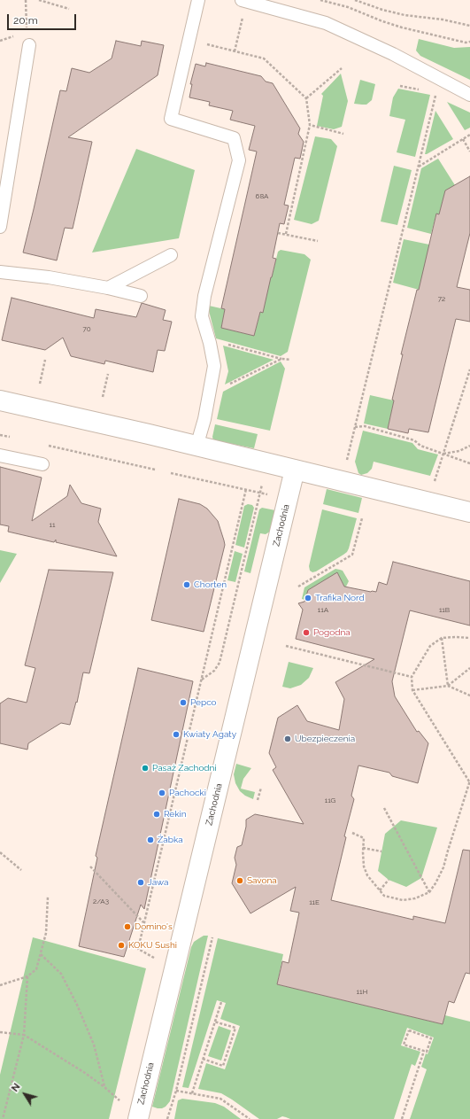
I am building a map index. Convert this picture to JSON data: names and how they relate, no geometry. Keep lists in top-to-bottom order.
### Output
{
  "streets": {
    "street": ["Zachodnia"]
  },
  "places": [
    "Chorten",
    "Trafika Nord",
    "Pogodna",
    "Pepco",
    "Kwiaty Agaty",
    "Ubezpieczenia",
    "Pasaż Zachodni",
    "Pachocki",
    "Rekin",
    "Żabka",
    "Savona",
    "Jawa",
    "Domino's",
    "KOKU Sushi"
  ],
  "house_numbers": [
    "68A",
    "72",
    "70",
    "11",
    "11A",
    "11B",
    "11G",
    "2/A3",
    "11E",
    "11H"
  ],
  "scale_bar": "20 m",
  "north": "top left"
}
